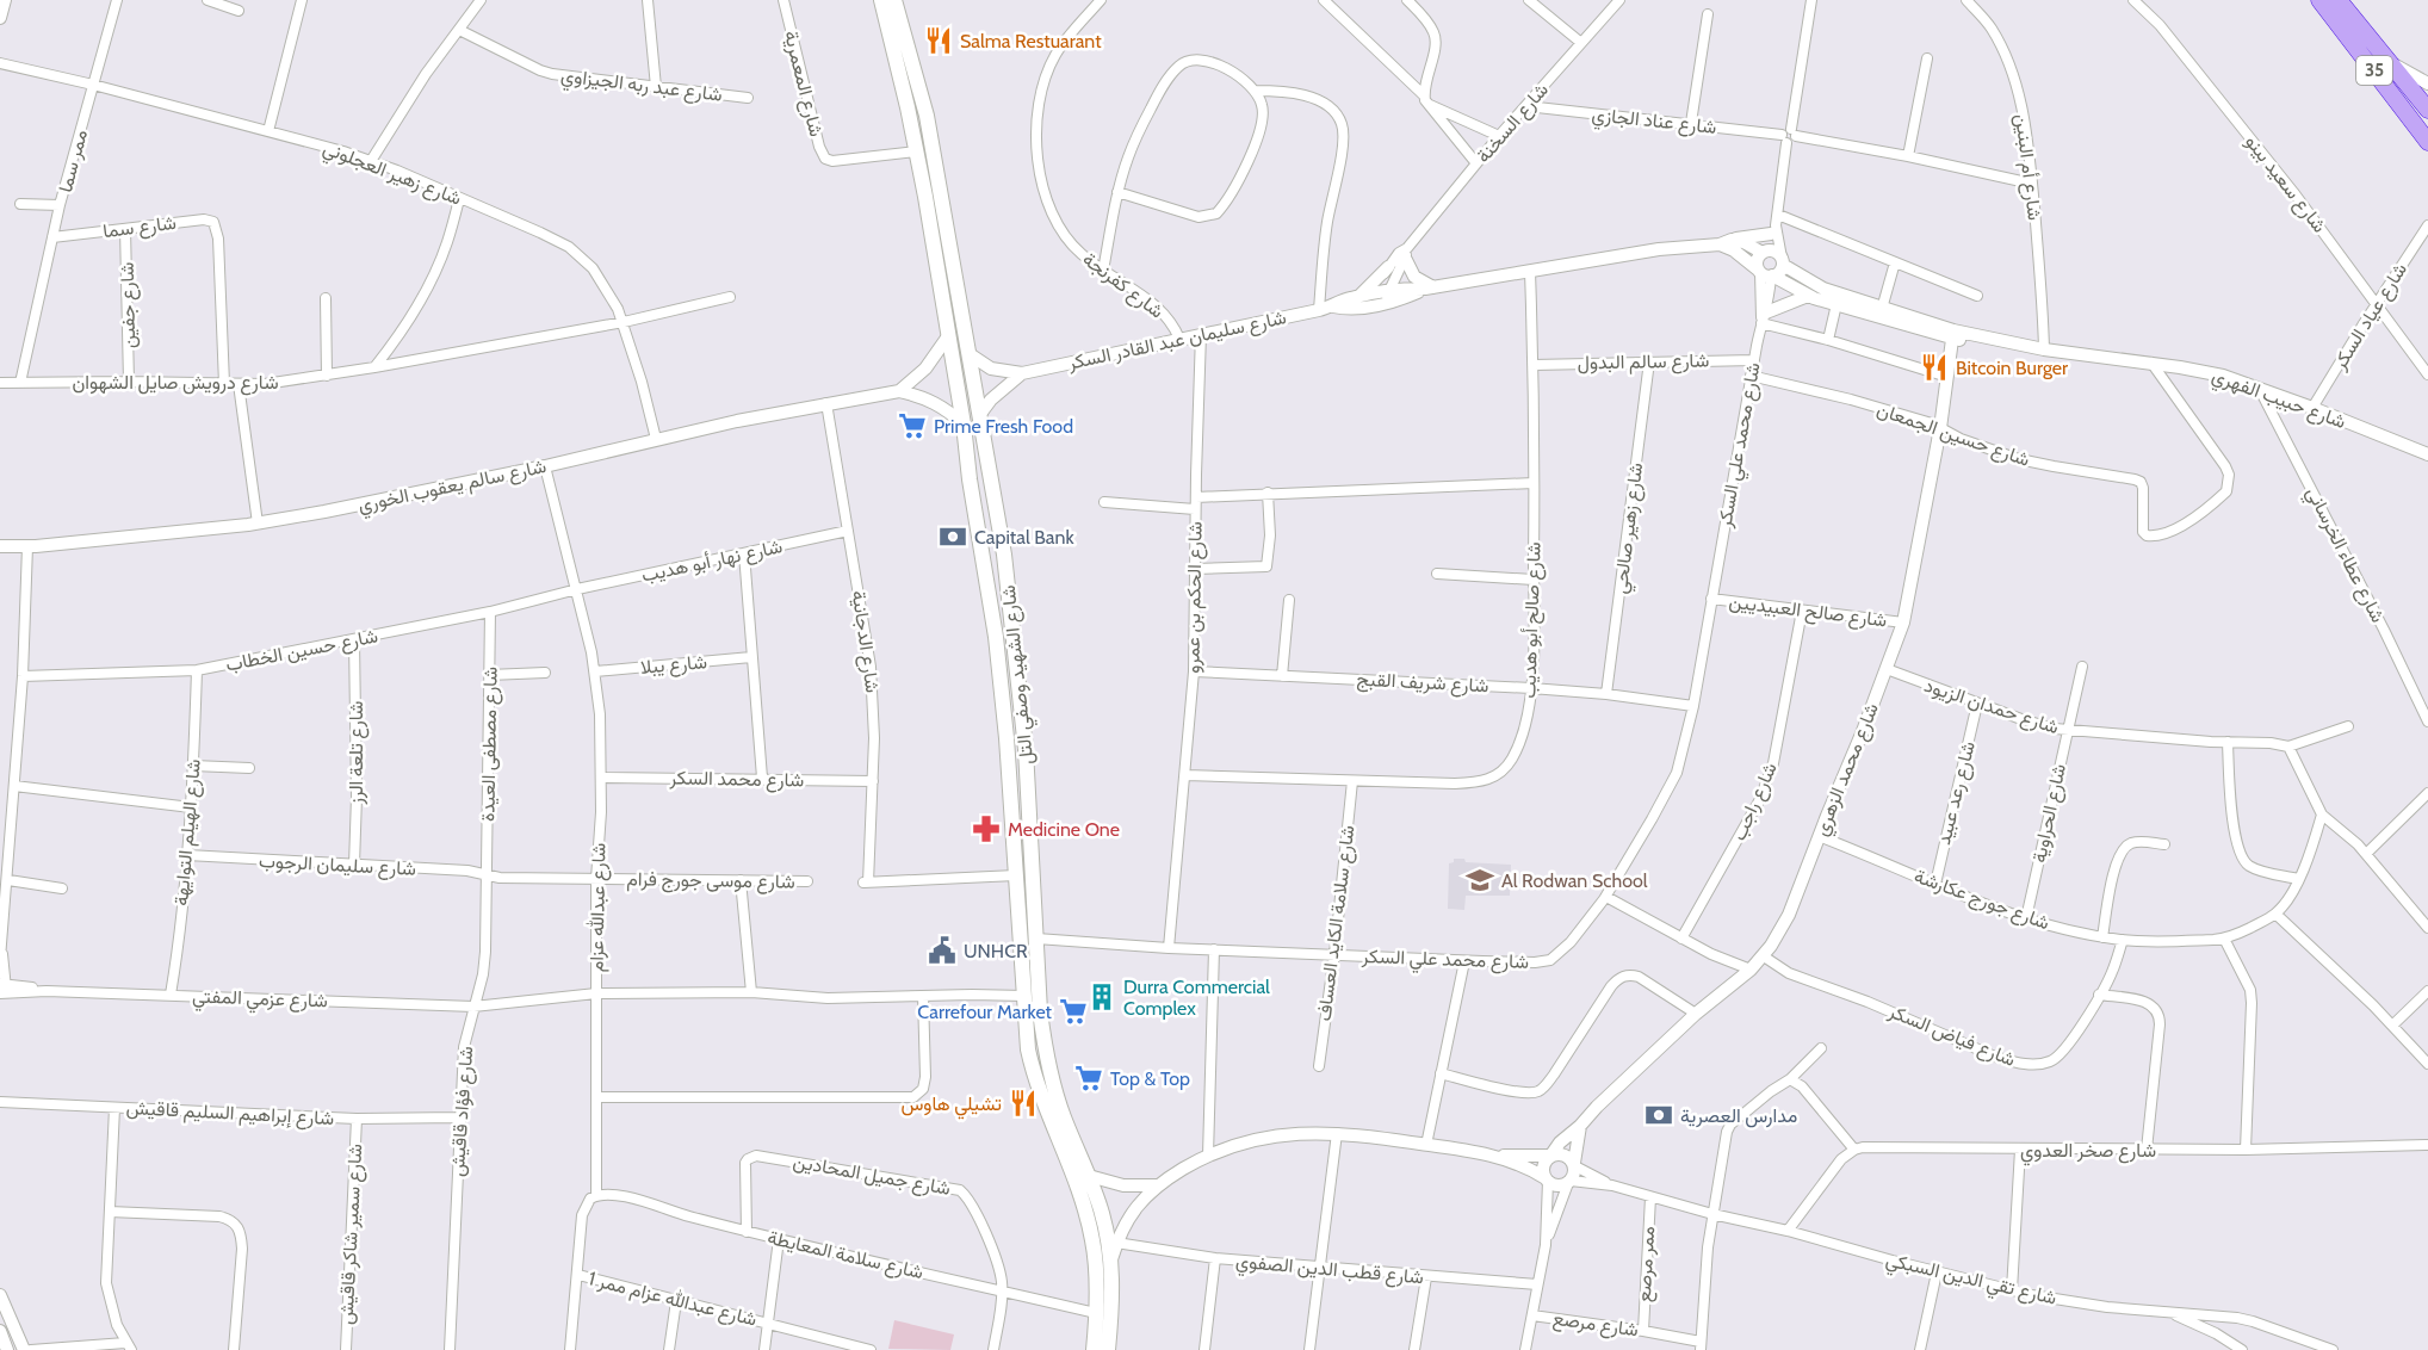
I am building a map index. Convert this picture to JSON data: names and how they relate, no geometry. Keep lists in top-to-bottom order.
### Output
{
  "streets": {
    "highway": ["35"],
    "main road": ["شارع الشهيد وصفي التل"],
    "street": [
      "شارع المعمرية",
      "شارع عبد ربه الجيزاوي",
      "شارع عناد الجازي",
      "شارع السخنة",
      "ممر سما",
      "شارع أم البنين",
      "شارع زهير العجلوني",
      "شارع سعيد بينو",
      "شارع سما",
      "شارع كفرنجة",
      "شارع جفين",
      "شارع عياد السكر",
      "شارع سليمان عبد القادر السكر",
      "شارع سالم البدول",
      "شارع درويش صايل الشهوان",
      "شارع حبيب الفهري",
      "شارع حسين الجمعان",
      "شارع محمد علي السكر",
      "شارع سالم يعقوب الخوري",
      "شارع زهير صالحي",
      "شارع عطاء الخرساني",
      "شارع نهار أبو هديب",
      "شارع الحكم بن عمرو",
      "شارع صالح العبيديين",
      "شارع صالح أبو هديب",
      "شارع الدجانية",
      "شارع حسين الخطاب",
      "شارع يبلا",
      "شارع شريف القبج",
      "شارع حمدان الزيود",
      "شارع مصطفى العيدة",
      "شارع تلعة الرز",
      "شارع محمد الزهري",
      "شارع محمد السكر",
      "شارع رعد عبيد",
      "شارع راجب",
      "شارع الحراوية",
      "شارع الهيلم التوايهة",
      "شارع سليمان الرجوب",
      "شارع موسى جورج فرام",
      "شارع جورج عكارشة",
      "شارع عبدالله عزام",
      "شارع سلامة الكايد العساف",
      "شارع عزمي المفتي",
      "شارع فياض السكر",
      "شارع فؤاد قاقيش",
      "شارع إبراهيم السليم قاقيش",
      "شارع صخر العدوي",
      "شارع جميل المحادين",
      "شارع سمير شاكر قاقيش",
      "شارع سلامة المعايطة",
      "ممر مرصع",
      "شارع قطب الدين الصفوي",
      "شارع تقي الدين السبكي",
      "شارع عبدالله عزام ممر 1",
      "شارع مرصع"
    ]
  },
  "crossings": [
    ["شارع المعمرية", "شارع الشهيد وصفي التل"],
    ["شارع عناد الجازي", "شارع السخنة"],
    ["شارع عناد الجازي", "شارع أم البنين"],
    ["شارع السخنة", "شارع سليمان عبد القادر السكر"],
    ["ممر سما", "شارع زهير العجلوني"],
    ["ممر سما", "شارع سما"],
    ["شارع أم البنين", "شارع حبيب الفهري"],
    ["شارع زهير العجلوني", "شارع درويش صايل الشهوان"],
    ["شارع زهير العجلوني", "شارع سالم يعقوب الخوري"],
    ["شارع سعيد بينو", "شارع عياد السكر"],
    ["شارع سما", "شارع جفين"],
    ["شارع سما", "شارع درويش صايل الشهوان"],
    ["شارع كفرنجة", "شارع سليمان عبد القادر السكر"],
    ["شارع جفين", "شارع درويش صايل الشهوان"],
    ["شارع عياد السكر", "شارع حبيب الفهري"],
    ["شارع سليمان عبد القادر السكر", "شارع حبيب الفهري"],
    ["شارع سليمان عبد القادر السكر", "شارع محمد علي السكر"],
    ["شارع سليمان عبد القادر السكر", "شارع صالح أبو هديب"],
    ["شارع سليمان عبد القادر السكر", "شارع الشهيد وصفي التل"],
    ["شارع سالم البدول", "شارع محمد علي السكر"],
    ["شارع سالم البدول", "شارع زهير صالحي"],
    ["شارع سالم البدول", "شارع صالح أبو هديب"],
    ["شارع حبيب الفهري", "شارع حسين الجمعان"],
    ["شارع حبيب الفهري", "شارع محمد علي السكر"],
    ["شارع حبيب الفهري", "شارع عطاء الخرساني"],
    ["شارع حبيب الفهري", "شارع محمد الزهري"],
    ["شارع حسين الجمعان", "شارع محمد علي السكر"],
    ["شارع حسين الجمعان", "شارع محمد الزهري"],
    ["شارع محمد علي السكر", "شارع الحكم بن عمرو"],
    ["شارع محمد علي السكر", "شارع صالح العبيديين"],
    ["شارع محمد علي السكر", "شارع الشهيد وصفي التل"],
    ["شارع محمد علي السكر", "شارع شريف القبج"],
    ["شارع محمد علي السكر", "شارع سلامة الكايد العساف"],
    ["شارع سالم يعقوب الخوري", "شارع الدجانية"],
    ["شارع سالم يعقوب الخوري", "شارع الشهيد وصفي التل"],
    ["شارع سالم يعقوب الخوري", "شارع عبدالله عزام"],
    ["شارع زهير صالحي", "شارع شريف القبج"],
    ["شارع نهار أبو هديب", "شارع الدجانية"],
    ["شارع نهار أبو هديب", "شارع حسين الخطاب"],
    ["شارع نهار أبو هديب", "شارع عبدالله عزام"],
    ["شارع الحكم بن عمرو", "شارع صالح أبو هديب"],
    ["شارع الحكم بن عمرو", "شارع شريف القبج"],
    ["شارع صالح العبيديين", "شارع محمد الزهري"],
    ["شارع صالح العبيديين", "شارع راجب"],
    ["شارع صالح أبو هديب", "شارع شريف القبج"],
    ["شارع صالح أبو هديب", "شارع سلامة الكايد العساف"],
    ["شارع الدجانية", "شارع الشهيد وصفي التل"],
    ["شارع الدجانية", "شارع محمد السكر"],
    ["شارع حسين الخطاب", "شارع مصطفى العيدة"],
    ["شارع حسين الخطاب", "شارع تلعة الرز"],
    ["شارع حسين الخطاب", "شارع الهيلم التوايهة"],
    ["شارع حسين الخطاب", "شارع عبدالله عزام"],
    ["شارع يبلا", "شارع عبدالله عزام"],
    ["شارع الشهيد وصفي التل", "شارع عزمي المفتي"],
    ["شارع الشهيد وصفي التل", "شارع سلامة المعايطة"],
    ["شارع حمدان الزيود", "شارع محمد الزهري"],
    ["شارع حمدان الزيود", "شارع رعد عبيد"],
    ["شارع حمدان الزيود", "شارع الحراوية"],
    ["شارع مصطفى العيدة", "شارع سليمان الرجوب"],
    ["شارع مصطفى العيدة", "شارع موسى جورج فرام"],
    ["شارع مصطفى العيدة", "شارع فؤاد قاقيش"],
    ["شارع تلعة الرز", "شارع سليمان الرجوب"],
    ["شارع محمد الزهري", "شارع جورج عكارشة"],
    ["شارع محمد الزهري", "شارع فياض السكر"],
    ["شارع محمد الزهري", "شارع تقي الدين السبكي"],
    ["شارع محمد السكر", "شارع عبدالله عزام"],
    ["شارع رعد عبيد", "شارع جورج عكارشة"],
    ["شارع الحراوية", "شارع جورج عكارشة"],
    ["شارع الهيلم التوايهة", "شارع سليمان الرجوب"],
    ["شارع الهيلم التوايهة", "شارع عزمي المفتي"],
    ["شارع سليمان الرجوب", "شارع موسى جورج فرام"],
    ["شارع سليمان الرجوب", "شارع فؤاد قاقيش"],
    ["شارع موسى جورج فرام", "شارع عبدالله عزام"],
    ["شارع موسى جورج فرام", "شارع فؤاد قاقيش"],
    ["شارع جورج عكارشة", "شارع فياض السكر"],
    ["شارع عبدالله عزام", "شارع عزمي المفتي"],
    ["شارع عبدالله عزام", "شارع سلامة المعايطة"],
    ["شارع عبدالله عزام", "شارع عبدالله عزام ممر 1"],
    ["شارع عزمي المفتي", "شارع فؤاد قاقيش"],
    ["شارع فؤاد قاقيش", "شارع إبراهيم السليم قاقيش"],
    ["شارع إبراهيم السليم قاقيش", "شارع سمير شاكر قاقيش"],
    ["شارع جميل المحادين", "شارع سلامة المعايطة"],
    ["ممر مرصع", "شارع تقي الدين السبكي"],
    ["ممر مرصع", "شارع مرصع"]
  ],
  "places": {
    "restaurant": ["Salma Restuarant", "Bitcoin Burger", "تشيلي هاوس"],
    "supermarket": ["Prime Fresh Food", "Carrefour Market", "Top & Top"],
    "bank": ["Capital Bank", "مدارس العصرية"],
    "pharmacy": ["Medicine One"],
    "school or university": ["Al Rodwan School"],
    "public building": ["UNHCR"],
    "building": ["Durra Commercial Complex"]
  }
}
